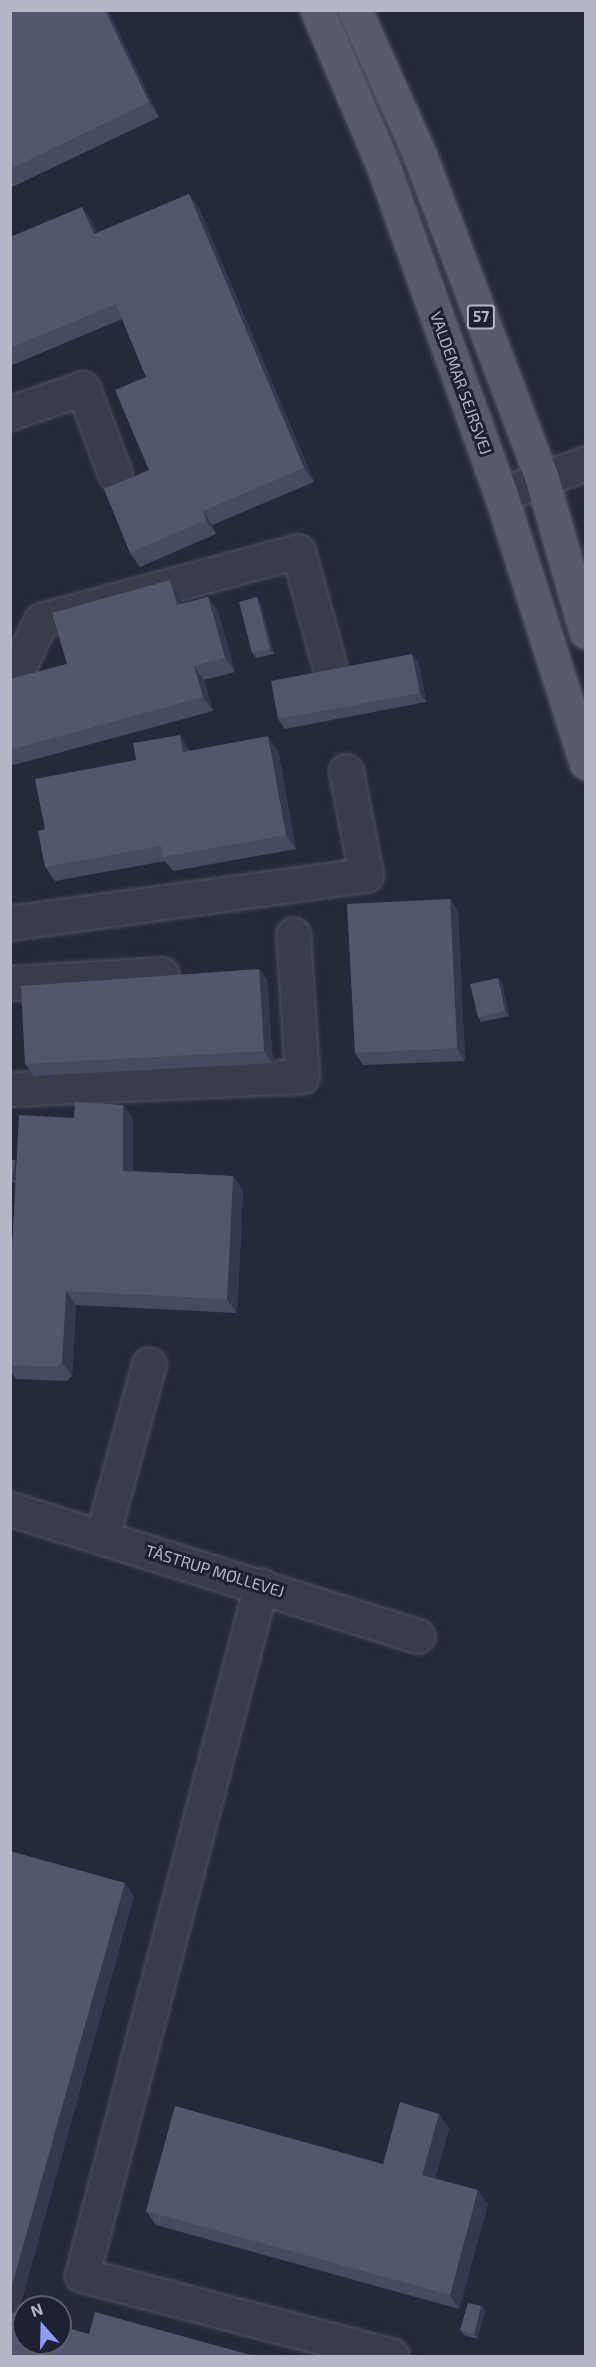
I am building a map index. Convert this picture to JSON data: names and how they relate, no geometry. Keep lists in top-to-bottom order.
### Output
{
  "streets": {
    "main road": ["57", "VALDEMAR SEJRSVEJ"],
    "street": ["TÅSTRUP MØLLEVEJ"]
  },
  "north": "top"
}
